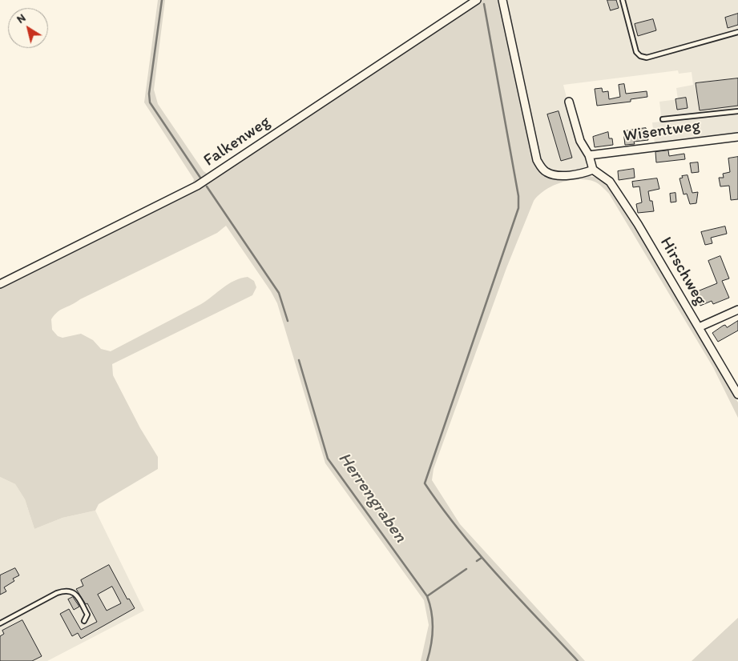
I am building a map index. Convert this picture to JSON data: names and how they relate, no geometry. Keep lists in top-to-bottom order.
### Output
{
  "streets": {
    "street": ["Wisentweg", "Falkenweg", "Hirschweg"]
  },
  "water": ["Herrengraben"],
  "north": "top left"
}
